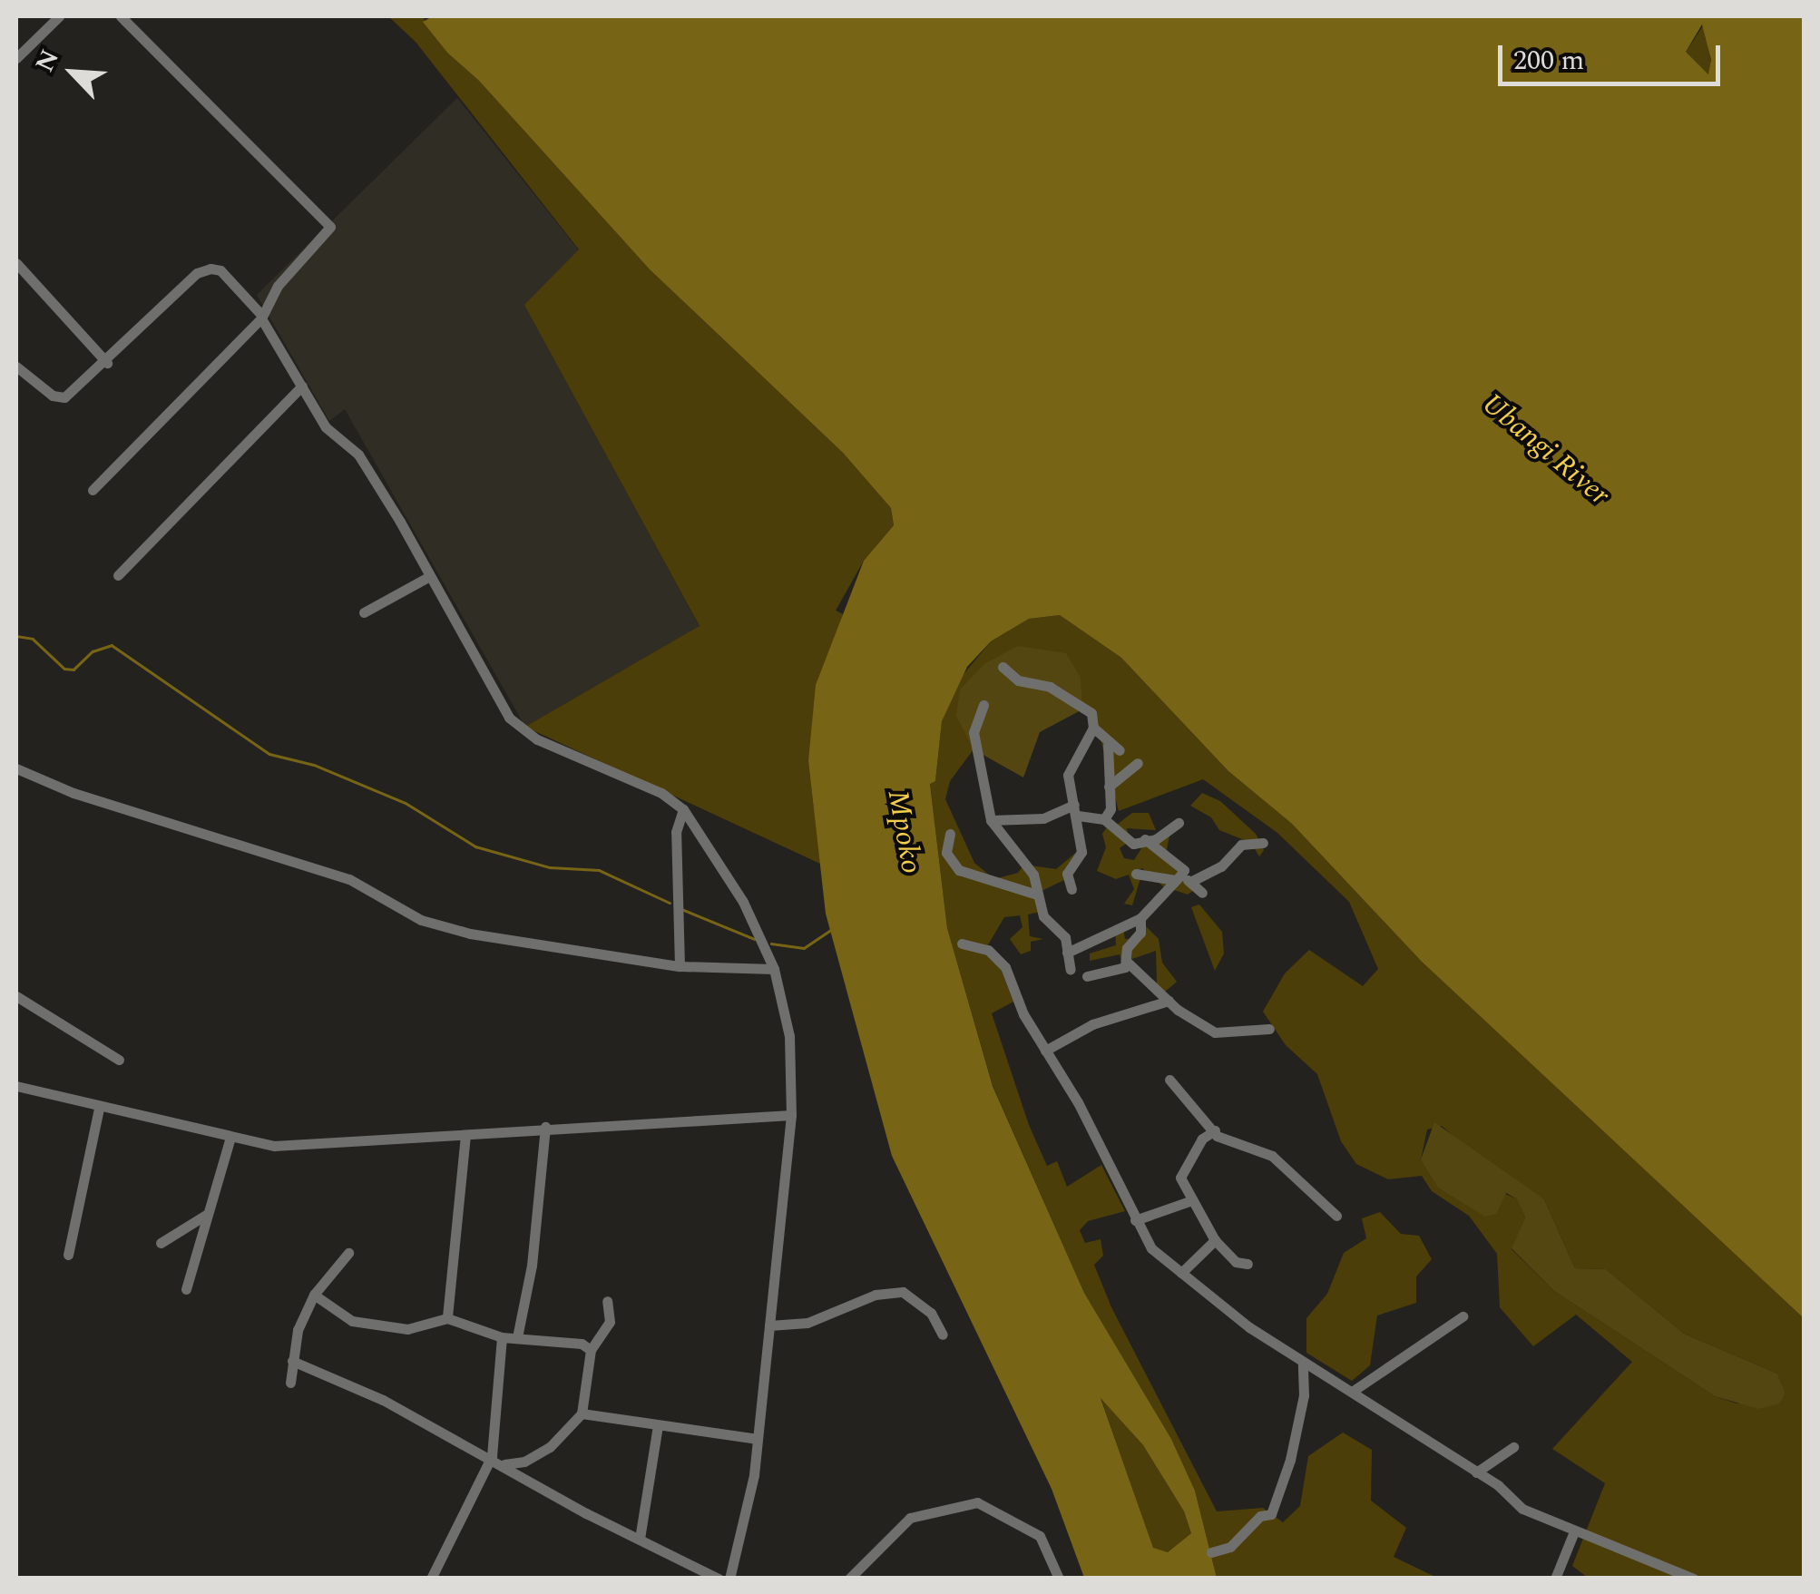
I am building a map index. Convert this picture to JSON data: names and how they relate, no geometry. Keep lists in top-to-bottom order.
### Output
{
  "water": ["Ubangi River", "Mpoko"],
  "scale_bar": "200 m",
  "north": "top left"
}
